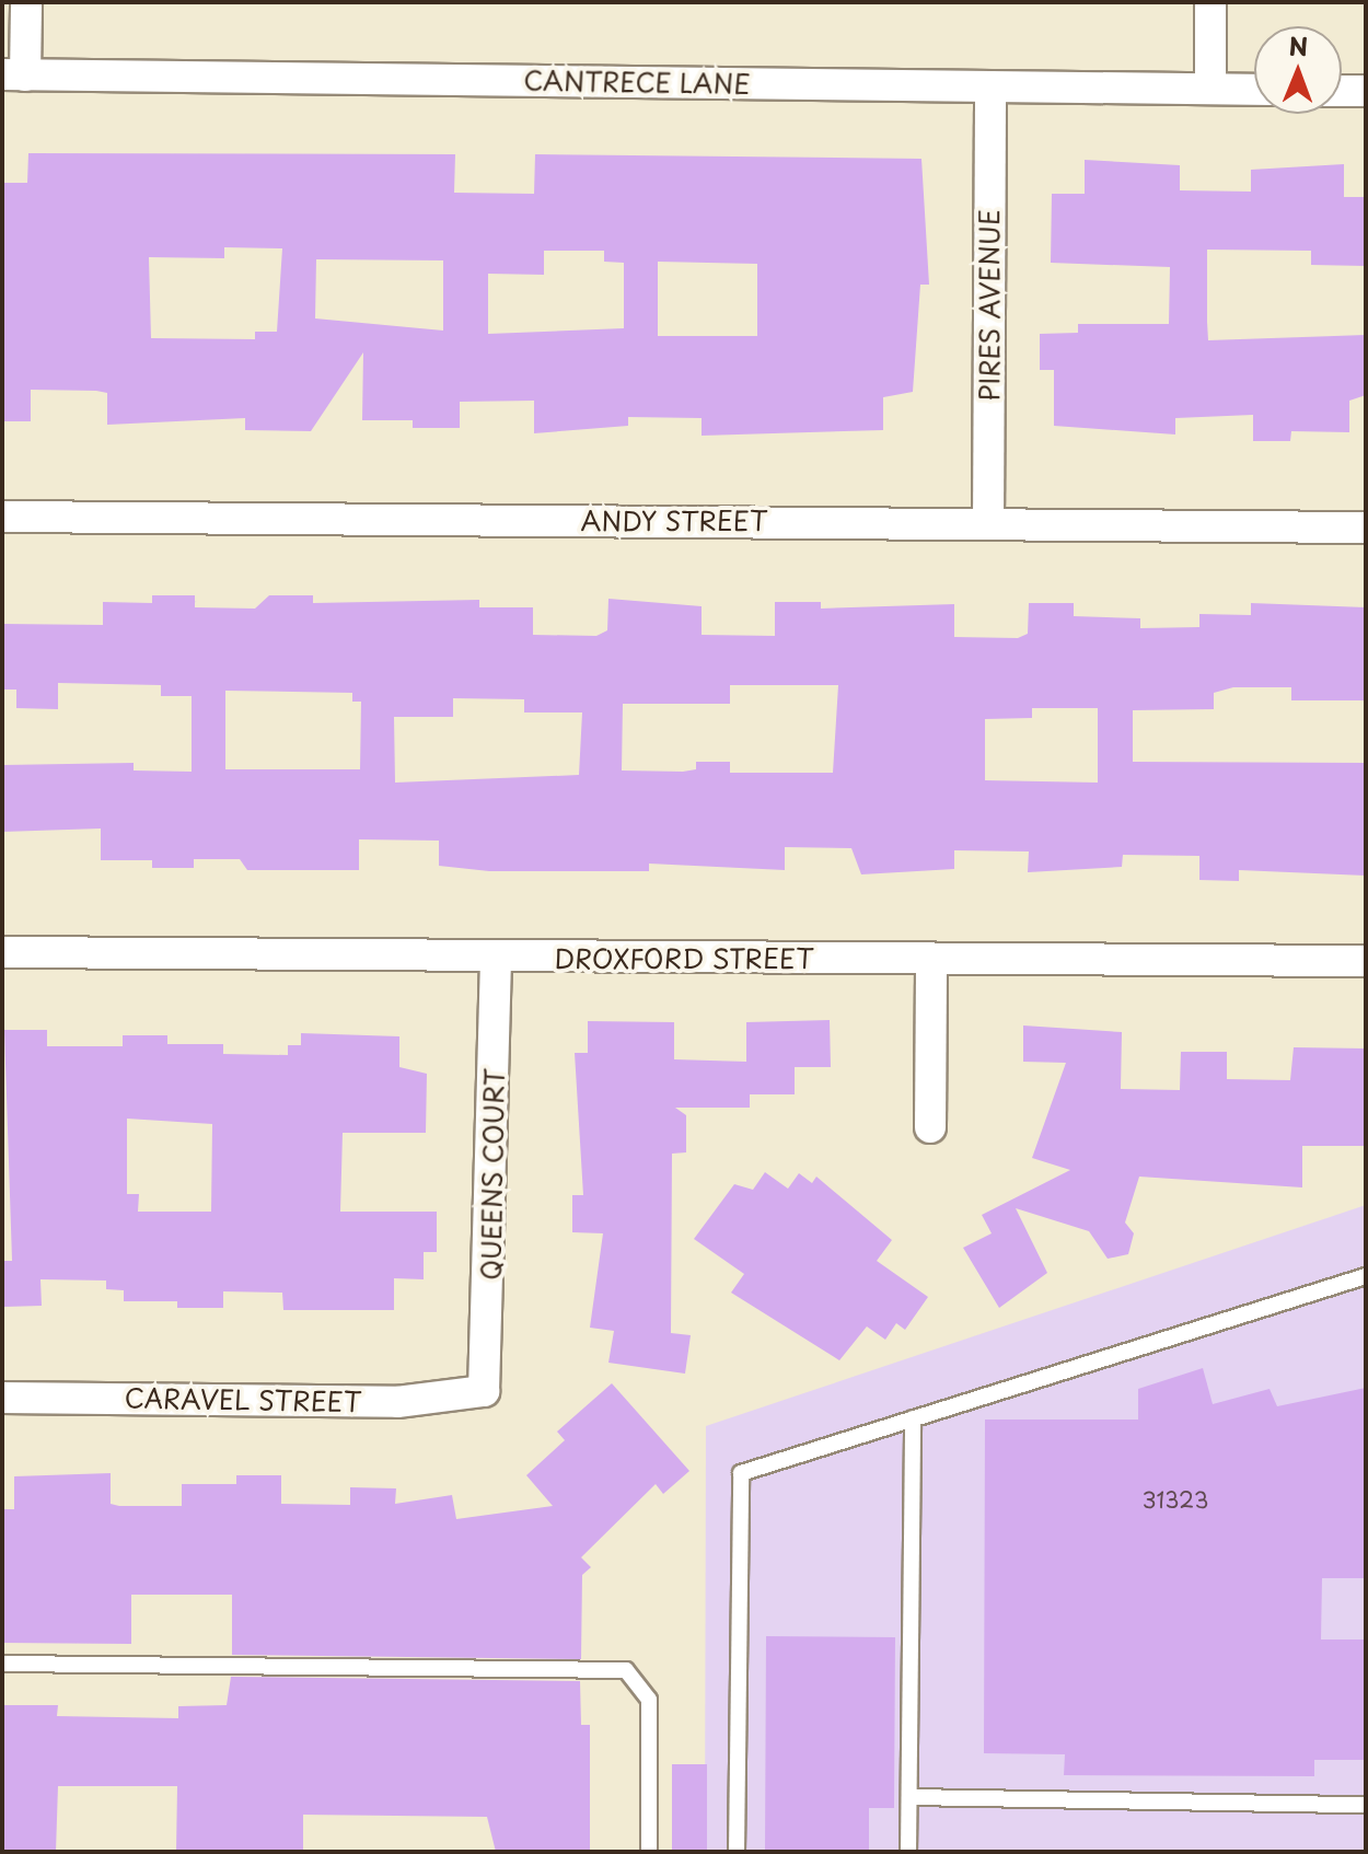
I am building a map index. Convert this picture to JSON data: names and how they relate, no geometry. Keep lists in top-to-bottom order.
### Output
{
  "streets": {
    "street": [
      "CANTRECE LANE",
      "PIRES AVENUE",
      "ANDY STREET",
      "DROXFORD STREET",
      "QUEENS COURT",
      "CARAVEL STREET"
    ]
  },
  "crossings": [
    ["CANTRECE LANE", "PIRES AVENUE"],
    ["PIRES AVENUE", "ANDY STREET"],
    ["DROXFORD STREET", "QUEENS COURT"],
    ["QUEENS COURT", "CARAVEL STREET"]
  ],
  "house_numbers": ["31323"],
  "north": "top"
}
